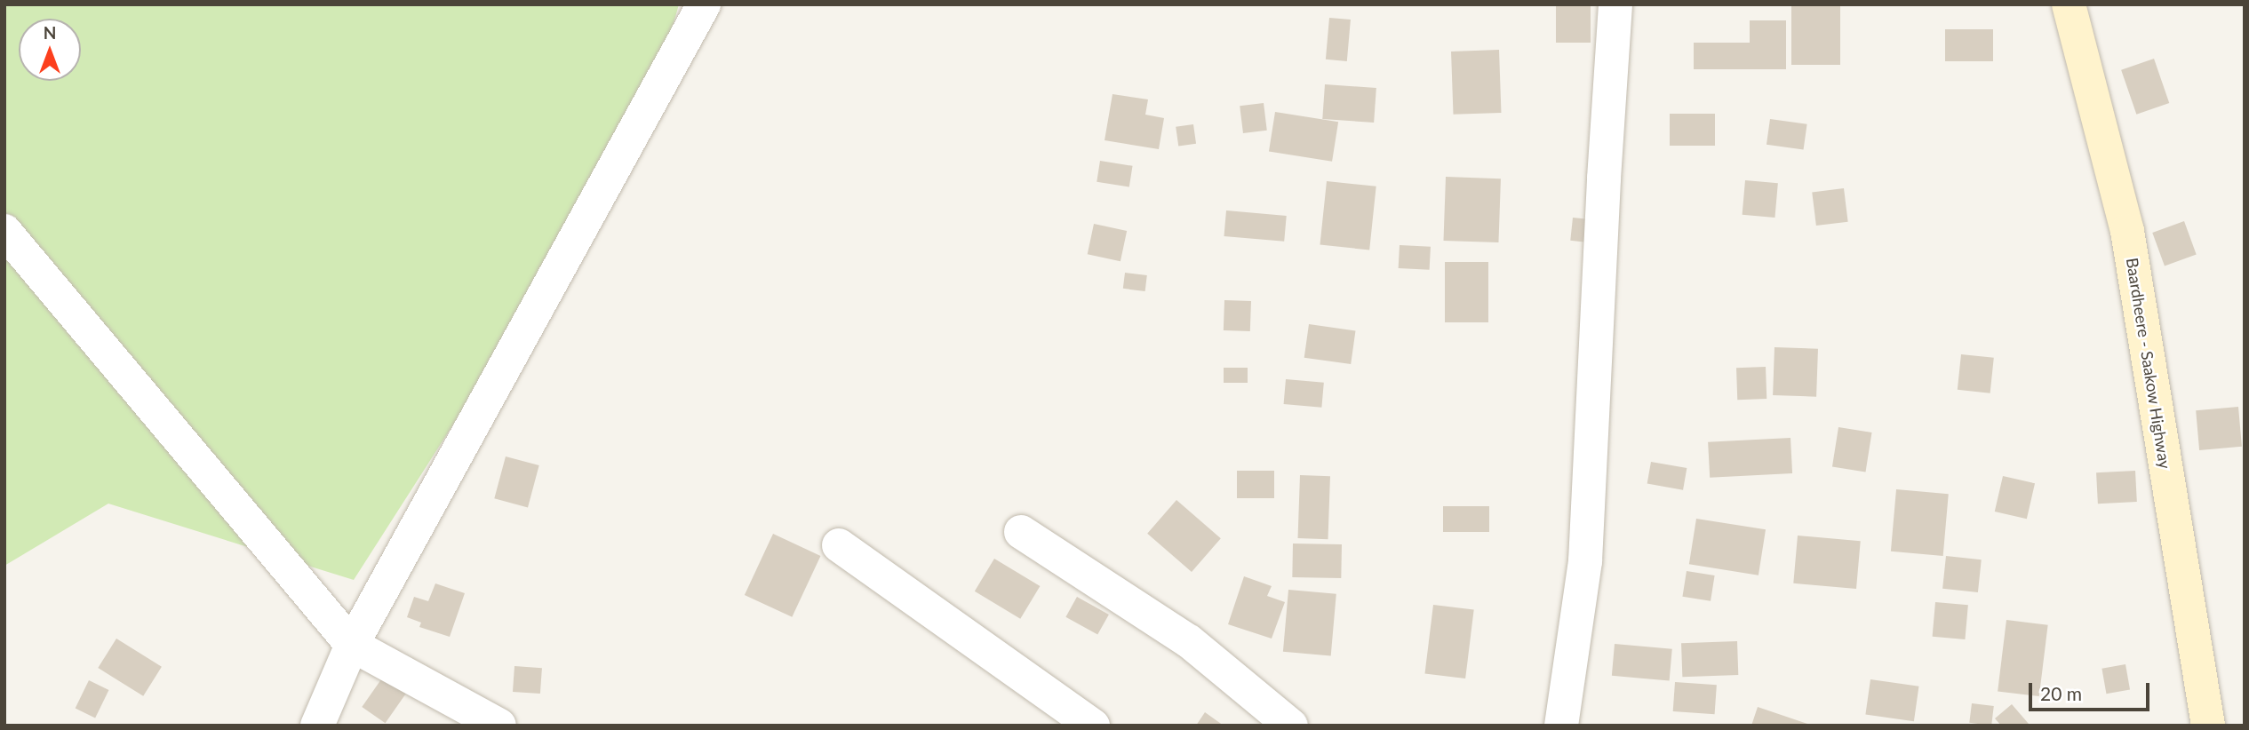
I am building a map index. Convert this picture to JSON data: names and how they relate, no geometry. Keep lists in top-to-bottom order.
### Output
{
  "streets": {
    "main road": ["Baardheere - Saakow Highway"]
  },
  "scale_bar": "20 m",
  "north": "top"
}
